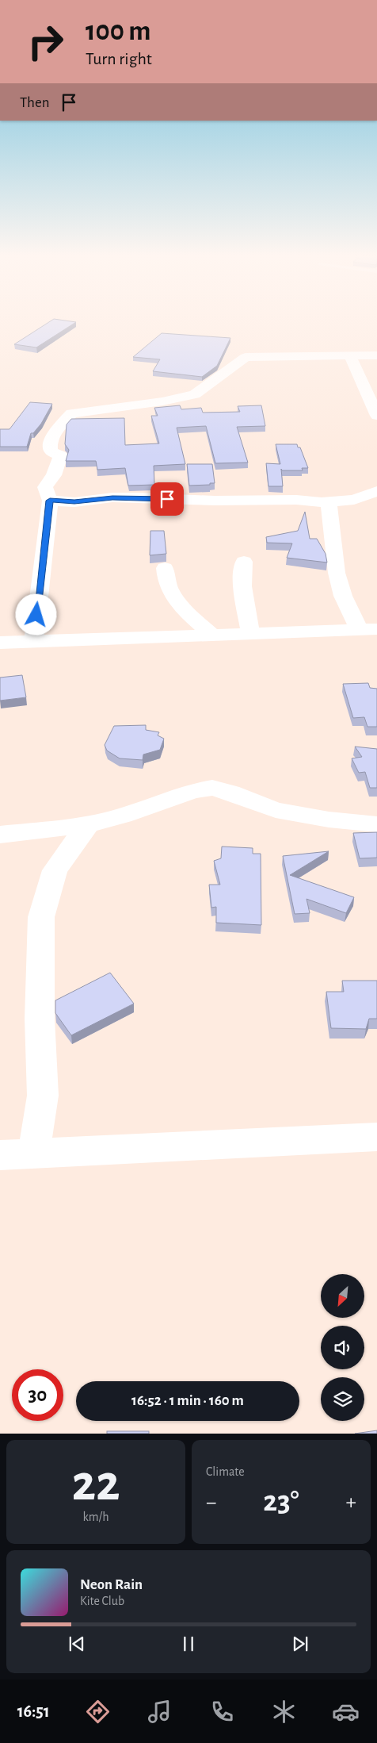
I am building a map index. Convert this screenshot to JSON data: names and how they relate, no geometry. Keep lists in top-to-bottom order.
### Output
{
  "north": "bottom left",
  "page": {
    "turn": ["100 m", "Turn right"],
    "then": "Then",
    "limit": "30",
    "trip": "16:52 · 1 min · 160 m",
    "tile": [
      ["22", "km/h"],
      "Climate"
    ],
    "heat": ["−", "23°", "+"],
    "song": ["Neon Rain", "Kite Club"],
    "tabs": "16:51"
  }
}
